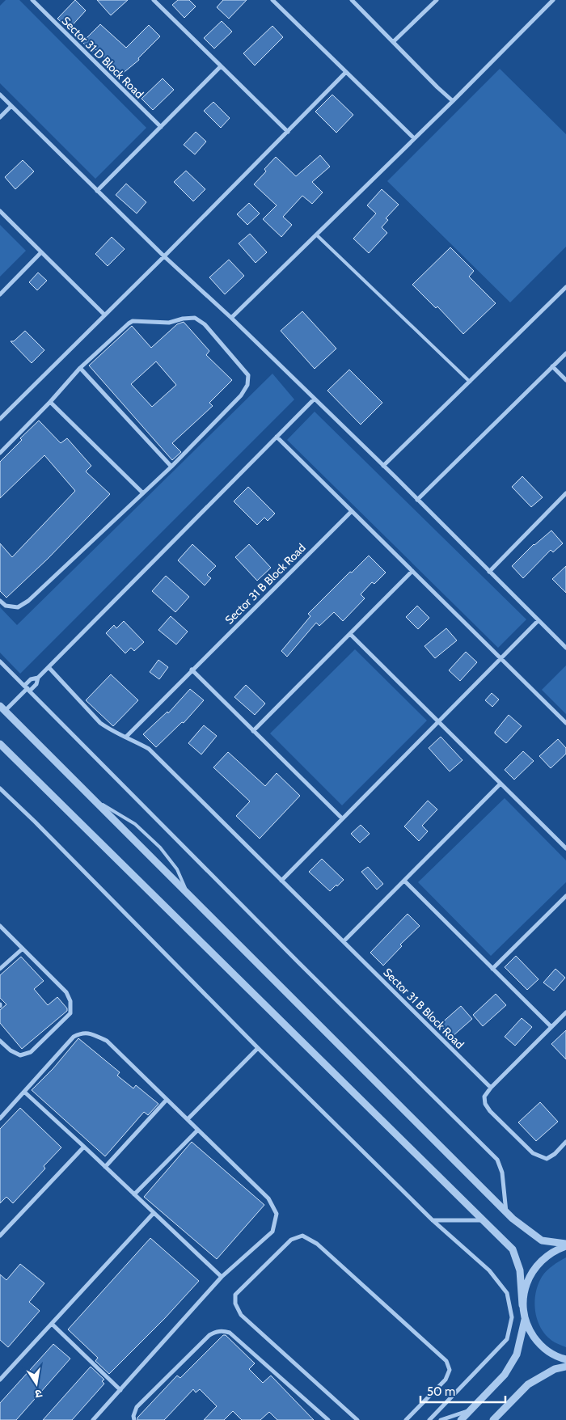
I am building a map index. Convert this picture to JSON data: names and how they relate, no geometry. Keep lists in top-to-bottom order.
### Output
{
  "streets": {
    "street": ["Sector 31 D Block Road", "Sector 31 B Block Road"]
  },
  "scale_bar": "50 m",
  "north": "bottom"
}
